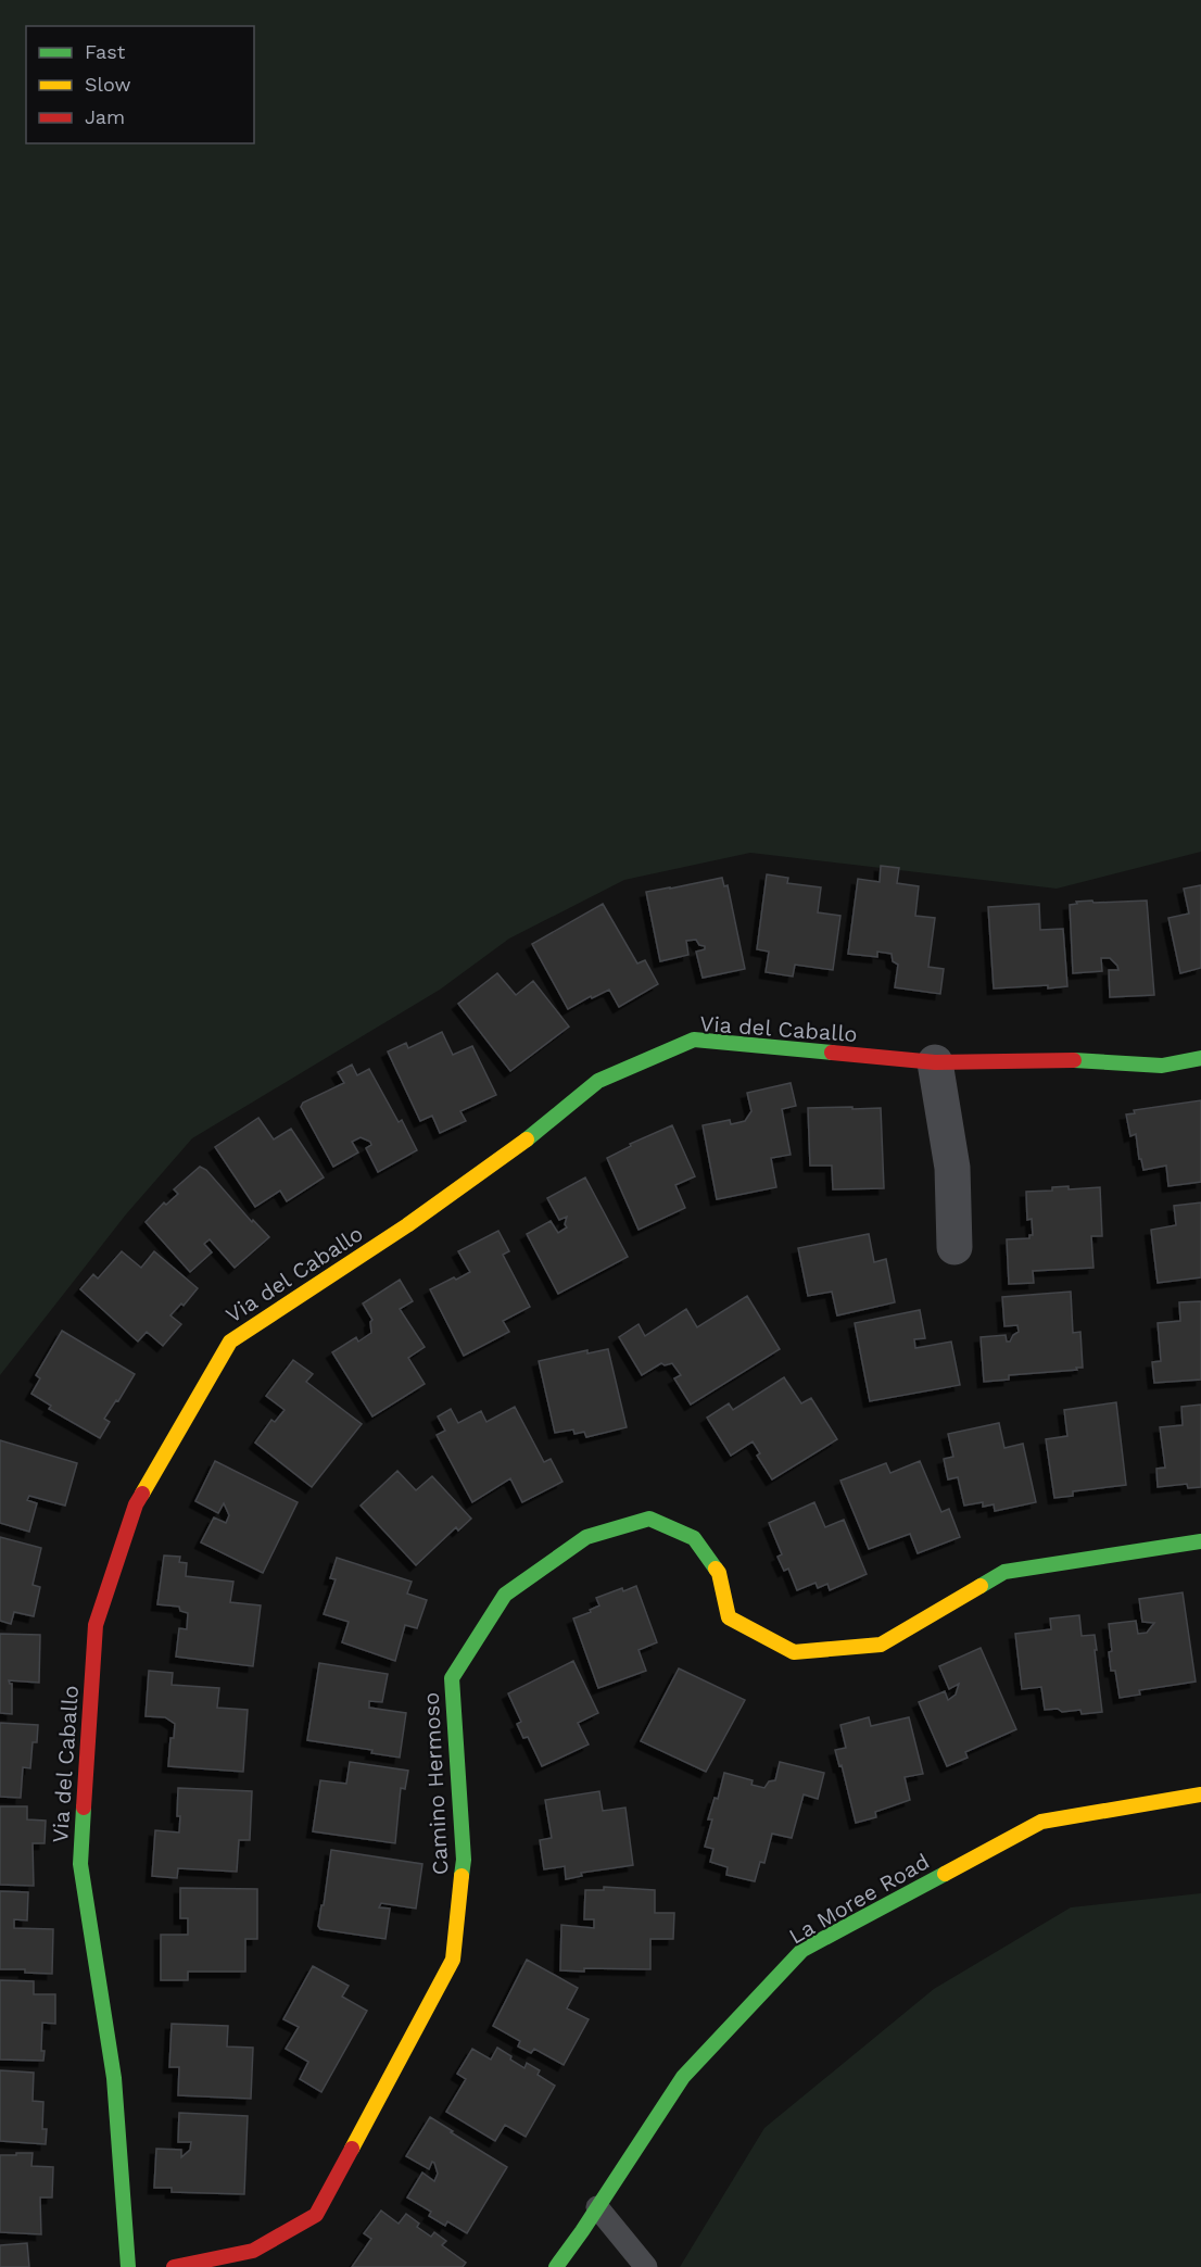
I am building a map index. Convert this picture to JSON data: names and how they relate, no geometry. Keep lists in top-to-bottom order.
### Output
{
  "streets": {
    "street": ["Via del Caballo", "Camino Hermoso", "La Moree Road"]
  },
  "legend": ["Fast", "Slow", "Jam"]
}
